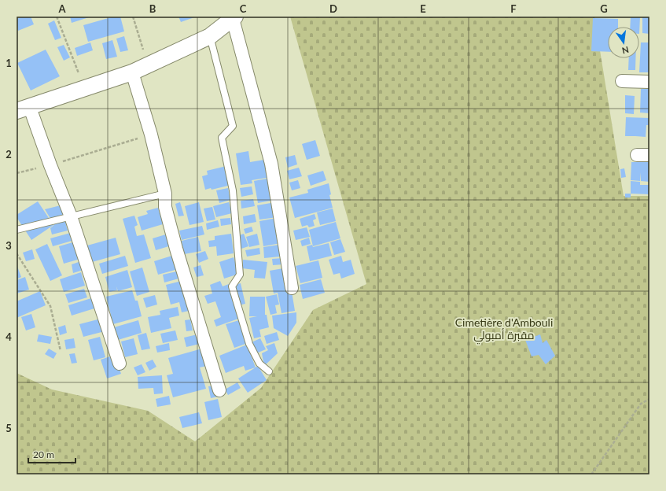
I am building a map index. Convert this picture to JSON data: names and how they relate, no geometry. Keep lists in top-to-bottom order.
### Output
{
  "parks": ["Cimetière d'Ambouli مقبرة أمبولي"],
  "scale_bar": "20 m",
  "north": "bottom",
  "grid": {
    "columns": [
      "A",
      "B",
      "C",
      "D",
      "E",
      "F",
      "G"
    ],
    "rows": [
      "1",
      "2",
      "3",
      "4",
      "5"
    ]
  }
}
